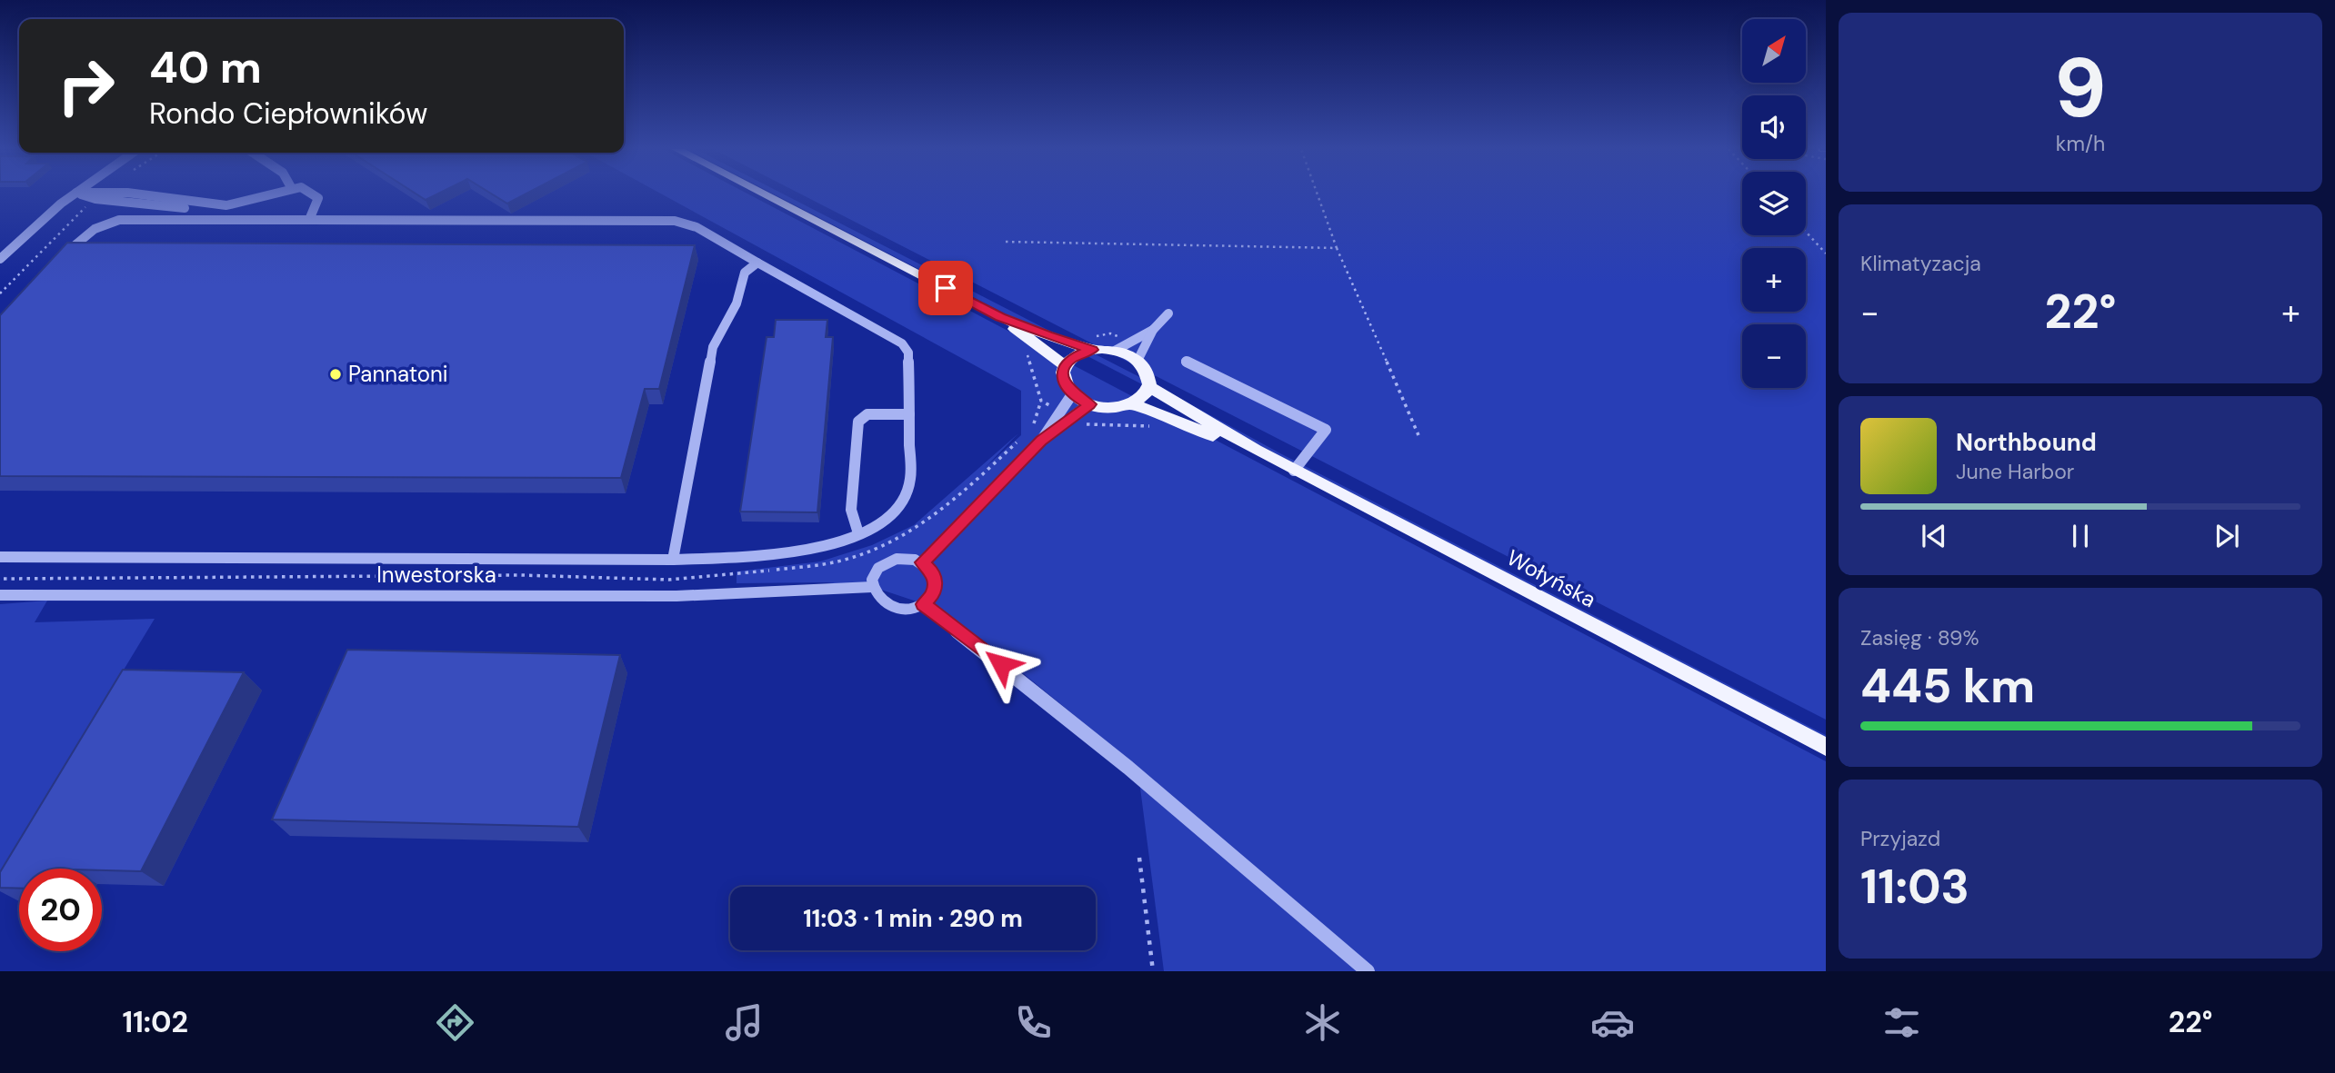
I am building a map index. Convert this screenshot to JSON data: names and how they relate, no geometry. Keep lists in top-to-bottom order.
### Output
{
  "streets": {
    "main road": ["Wołyńska"],
    "street": ["Inwestorska"]
  },
  "places": ["Pannatoni"],
  "north": "top right",
  "page": {
    "tile": [
      ["9", "km/h"],
      "Klimatyzacja",
      ["Zasięg · 89%", "445 km"],
      ["Przyjazd", "11:03"]
    ],
    "map_buttons": ["+", "−"],
    "turn": ["40 m", "Rondo Ciepłowników"],
    "heat": ["−", "22°", "+"],
    "song": ["Northbound", "June Harbor"],
    "limit": "20",
    "trip": "11:03 · 1 min · 290 m",
    "tabs": ["11:02", "22°"]
  }
}
